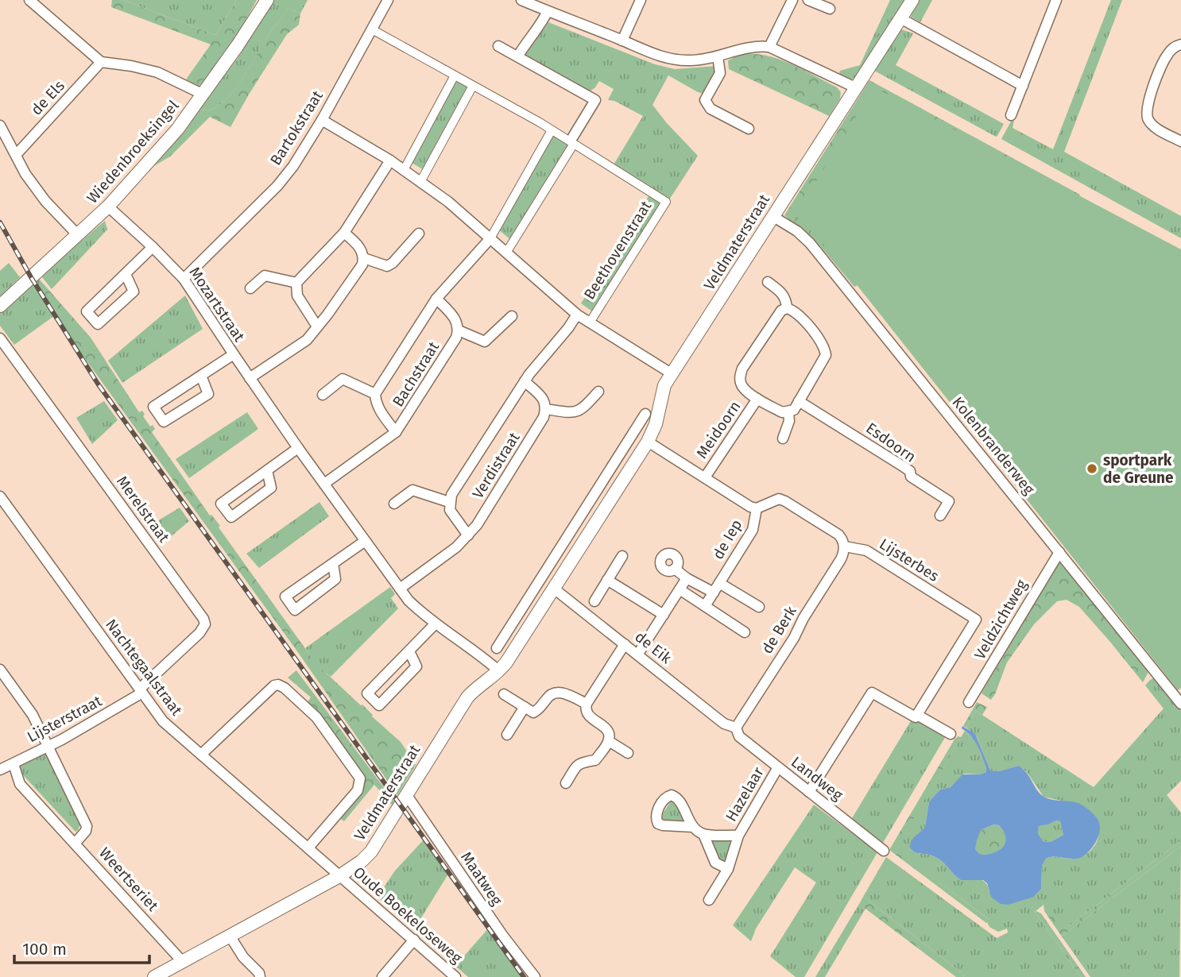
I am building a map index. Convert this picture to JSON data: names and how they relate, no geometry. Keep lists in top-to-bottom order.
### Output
{
  "streets": {
    "street": [
      "de Els",
      "Bartokstraat",
      "Wiedenbroeksingel",
      "Veldmaterstraat",
      "Beethovenstraat",
      "Mozartstraat",
      "Bachstraat",
      "Meidoorn",
      "Esdoorn",
      "Kolenbranderweg",
      "Verdistraat",
      "Merelstraat",
      "de Iep",
      "Lijsterbes",
      "Veldzichtweg",
      "de Berk",
      "de Eik",
      "Nachtegaalstraat",
      "Lijsterstraat",
      "Landweg",
      "Hazelaar",
      "Maatweg",
      "Weertseriet",
      "Oude Boekeloseweg"
    ]
  },
  "crossings": [
    ["Bartokstraat", "Beethovenstraat"],
    ["Bartokstraat", "Mozartstraat"],
    ["Wiedenbroeksingel", "Mozartstraat"],
    ["Veldmaterstraat", "Beethovenstraat"],
    ["Veldmaterstraat", "Mozartstraat"],
    ["Veldmaterstraat", "Kolenbranderweg"],
    ["Veldmaterstraat", "de Eik"],
    ["Veldmaterstraat", "Nachtegaalstraat"],
    ["Veldmaterstraat", "Maatweg"],
    ["Veldmaterstraat", "Weertseriet"],
    ["Veldmaterstraat", "Oude Boekeloseweg"],
    ["Beethovenstraat", "Bachstraat"],
    ["Beethovenstraat", "Verdistraat"],
    ["Mozartstraat", "Bachstraat"],
    ["Mozartstraat", "Verdistraat"],
    ["Kolenbranderweg", "Veldzichtweg"],
    ["Merelstraat", "Nachtegaalstraat"],
    ["Merelstraat", "Lijsterstraat"],
    ["Lijsterbes", "de Berk"],
    ["de Berk", "de Eik"],
    ["de Berk", "Landweg"],
    ["de Eik", "Landweg"],
    ["Nachtegaalstraat", "Lijsterstraat"],
    ["Nachtegaalstraat", "Oude Boekeloseweg"],
    ["Lijsterstraat", "Weertseriet"],
    ["Landweg", "Hazelaar"]
  ],
  "places": ["sportpark de Greune"],
  "scale_bar": "100 m"
}
